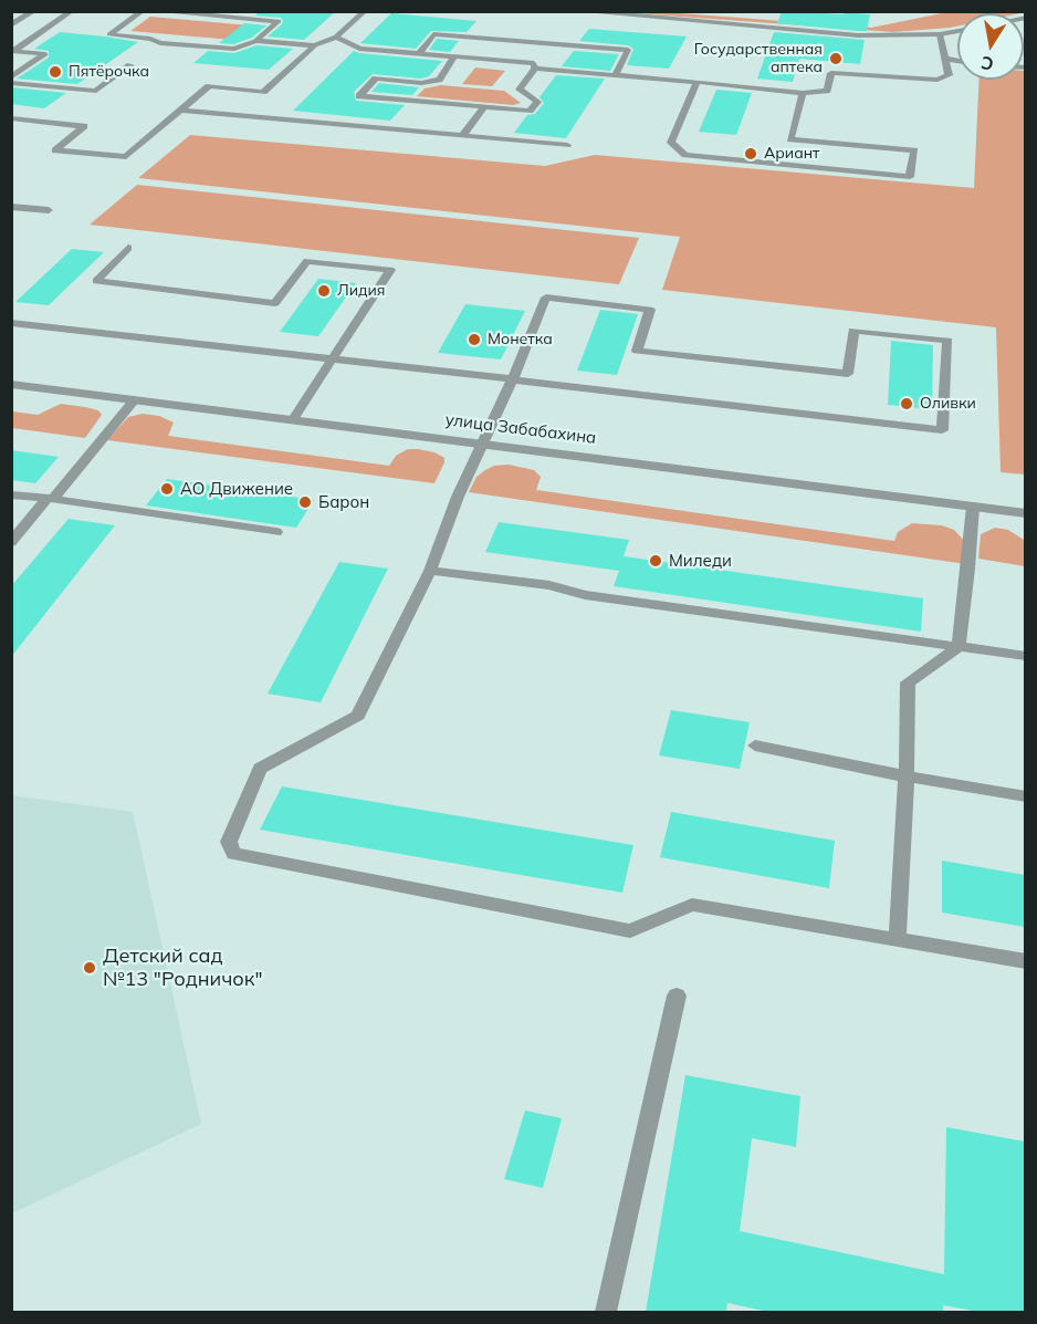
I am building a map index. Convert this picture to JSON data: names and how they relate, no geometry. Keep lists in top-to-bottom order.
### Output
{
  "streets": {
    "street": ["улица Забабахина"]
  },
  "places": [
    "Государственная аптека",
    "Пятёрочка",
    "Ариант",
    "Лидия",
    "Монетка",
    "Оливки",
    "АО Движение",
    "Барон",
    "Миледи",
    "Детский сад №13 \"Родничок\""
  ],
  "north": "bottom"
}
